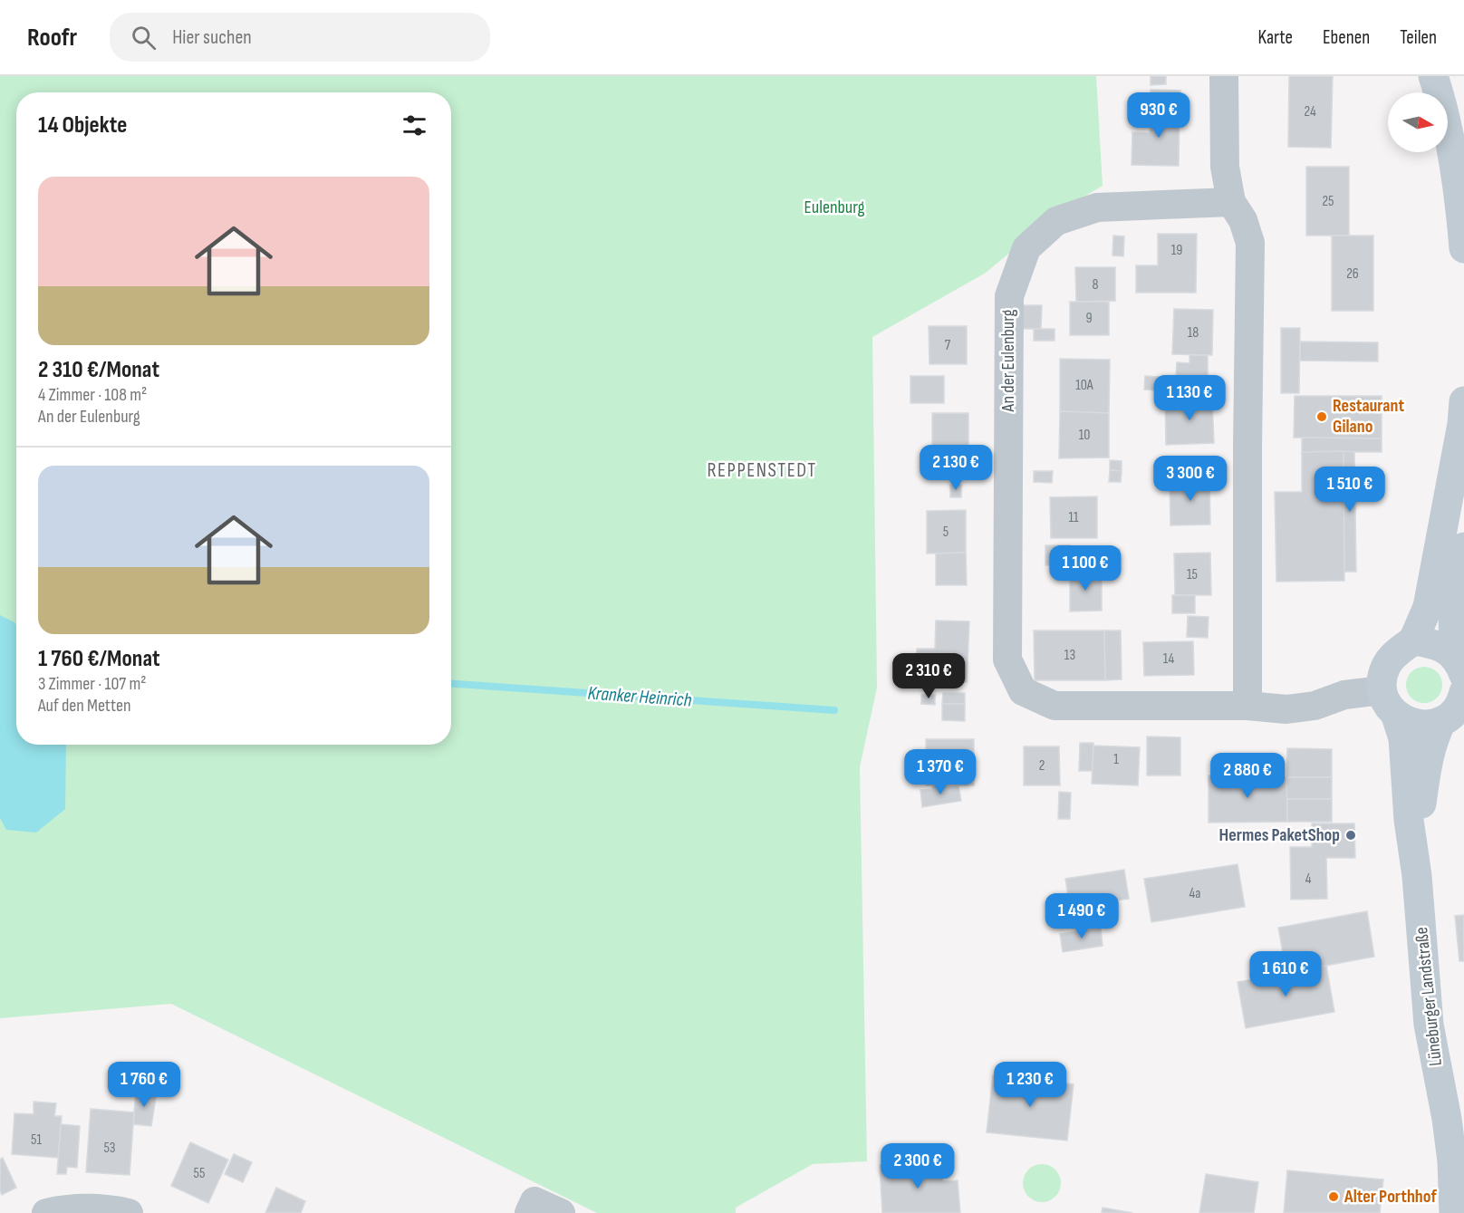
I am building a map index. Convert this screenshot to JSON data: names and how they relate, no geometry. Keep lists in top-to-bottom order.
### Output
{
  "streets": {
    "main road": ["Lüneburger Landstraße"],
    "street": ["An der Eulenburg"]
  },
  "crossings": [
    ["An der Eulenburg", "Lüneburger Landstraße"]
  ],
  "districts": ["REPPENSTEDT"],
  "water": ["Kranker Heinrich"],
  "parks": ["Eulenburg"],
  "places": ["Restaurant Gilano", "Hermes PaketShop", "Alter Porthhof"],
  "house_numbers": [
    "24",
    "25",
    "19",
    "26",
    "8",
    "9",
    "18",
    "7",
    "10A",
    "10",
    "11",
    "5",
    "15",
    "13",
    "14",
    "1",
    "2",
    "4",
    "4a",
    "51",
    "53",
    "55"
  ],
  "north": "right",
  "page": {
    "header": "Roofr",
    "search": "Hier suchen",
    "nav": ["Karte", "Ebenen", "Teilen"],
    "price": [
      "930 €",
      "1 130 €",
      "2 130 €",
      "3 300 €",
      "1 510 €",
      "1 100 €",
      "2 310 €",
      "1 370 €",
      "2 880 €",
      "1 490 €",
      "1 610 €",
      "1 760 €",
      "1 230 €",
      "2 300 €"
    ],
    "heading": "14 Objekte",
    "list": [
      {
        "name": "2 310 €/Monat",
        "note": "4 Zimmer · 108 m² · An der Eulenburg"
      },
      {
        "name": "1 760 €/Monat",
        "note": "3 Zimmer · 107 m² · Auf den Metten"
      }
    ]
  }
}
